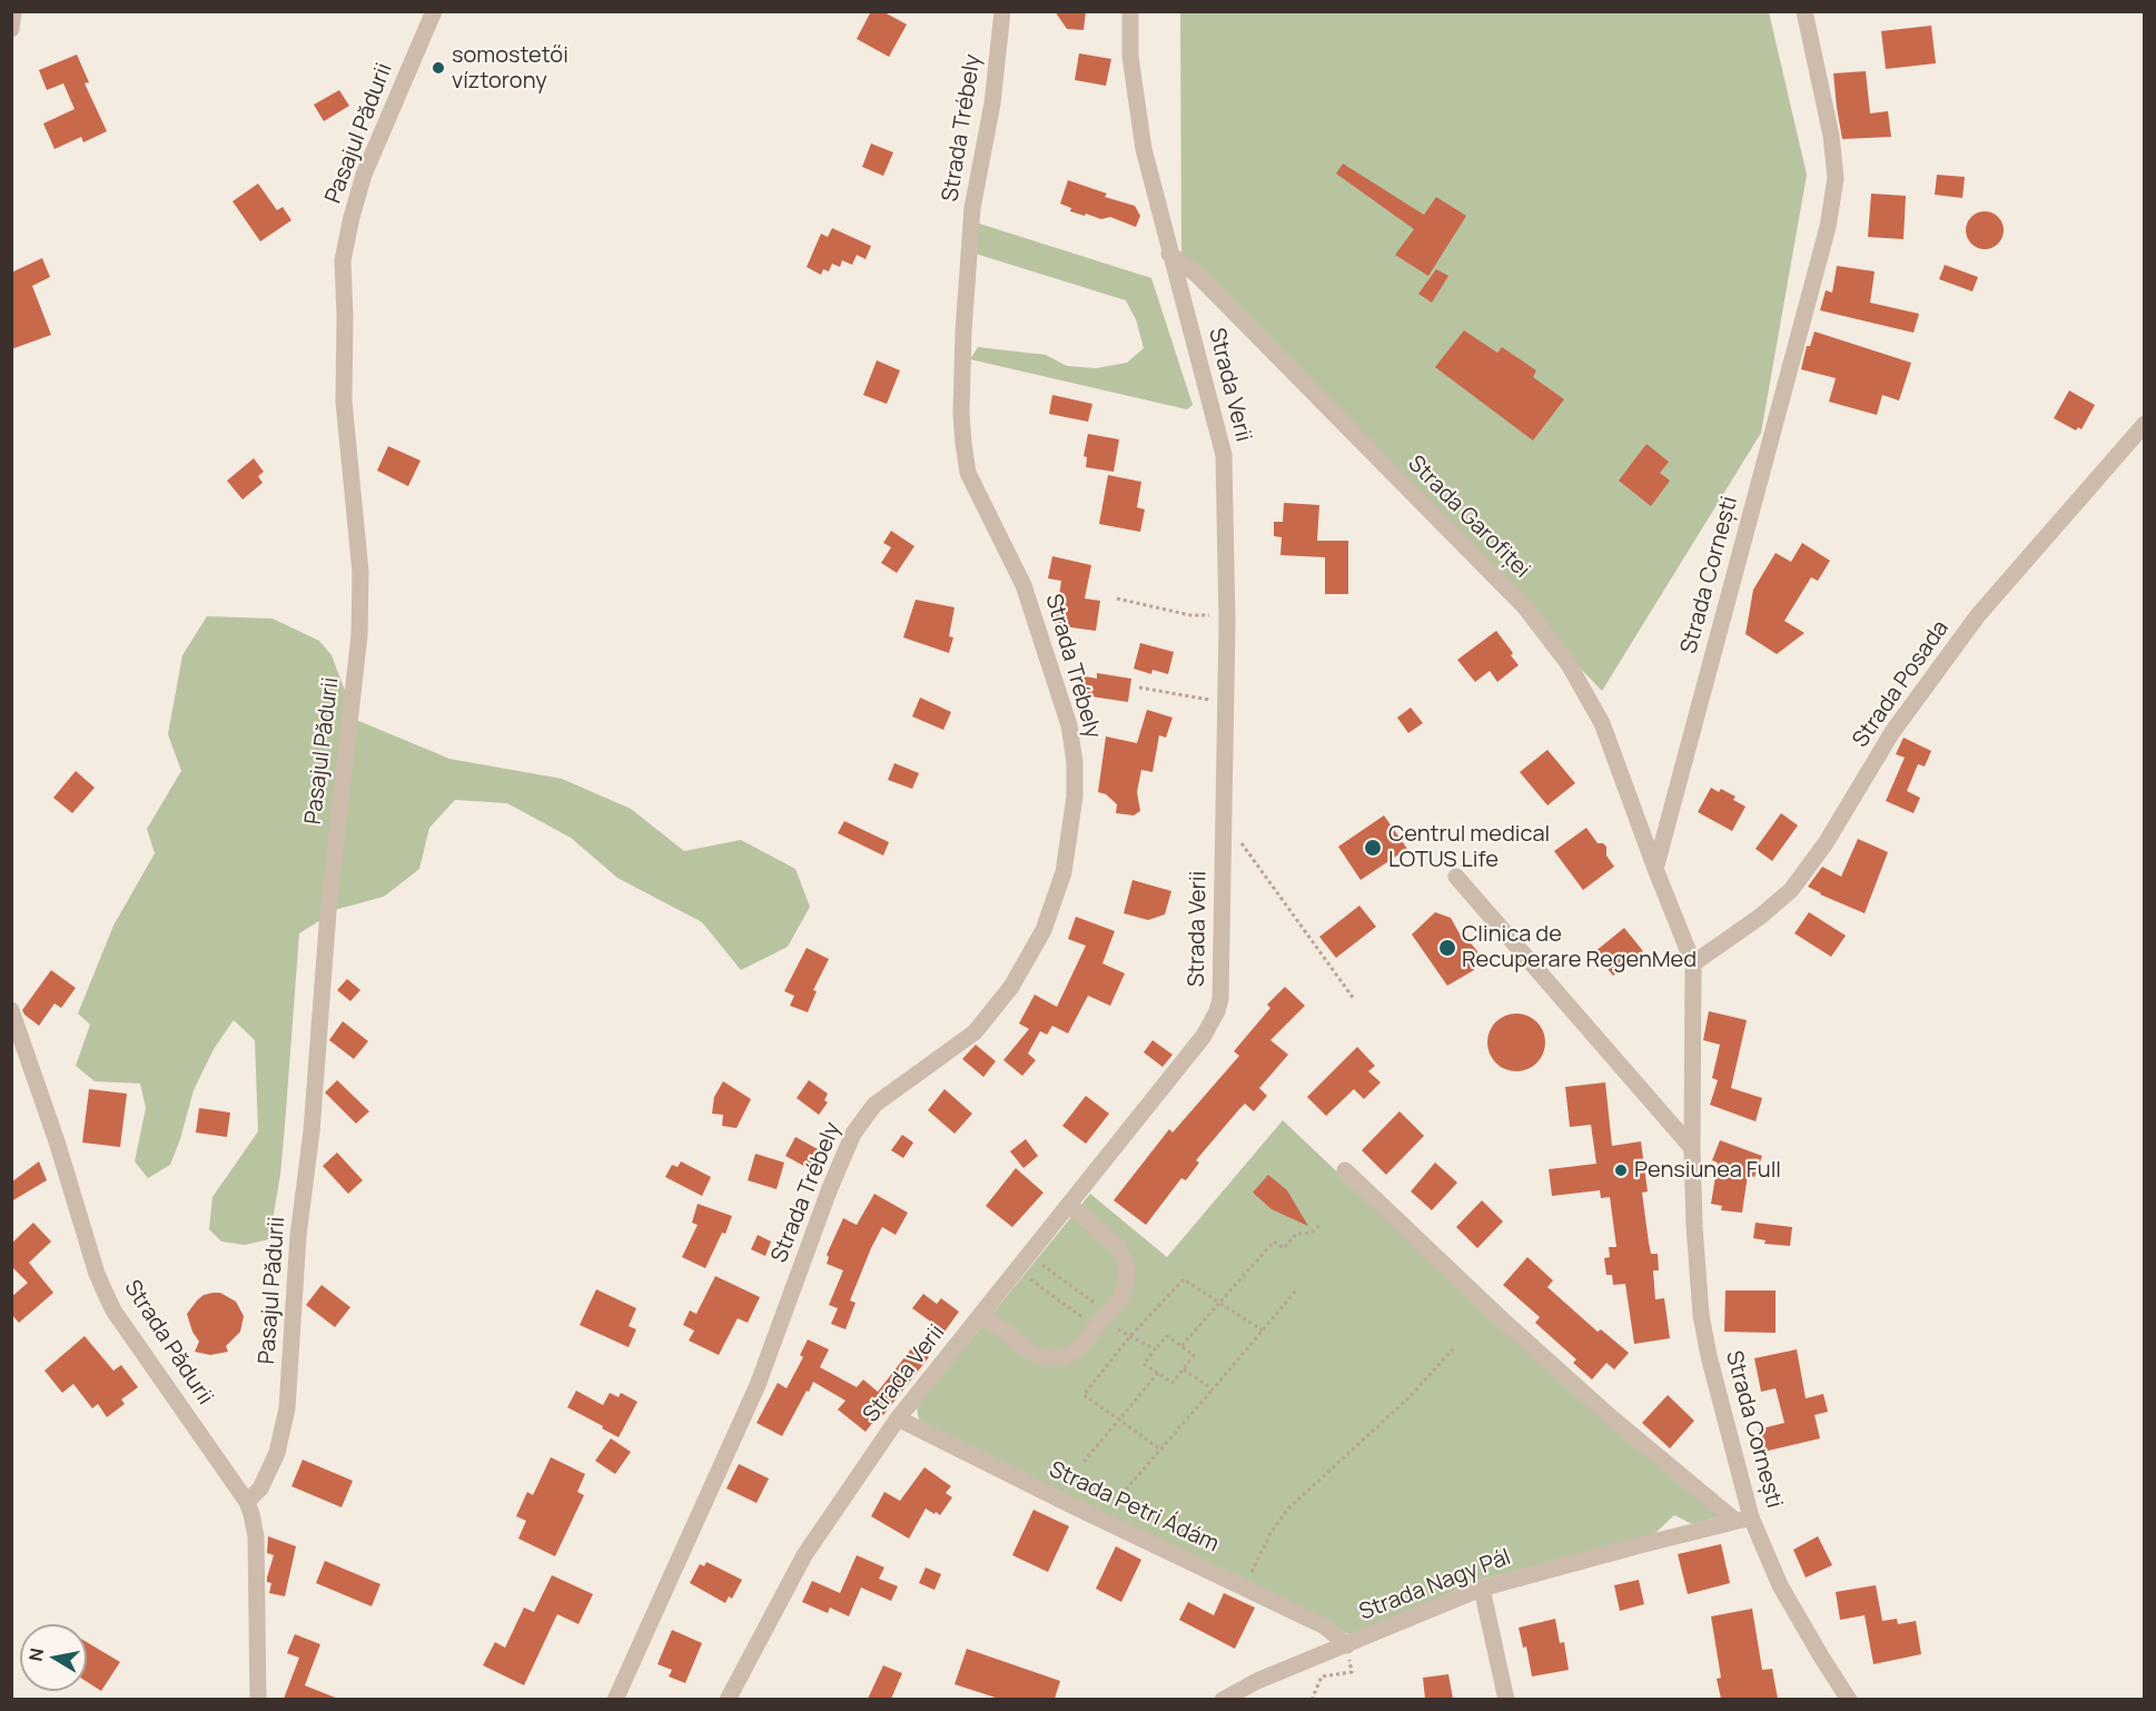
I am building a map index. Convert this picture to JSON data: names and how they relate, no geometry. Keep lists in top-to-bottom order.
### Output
{
  "streets": {
    "street": [
      "Strada Trébely",
      "Pasajul Pădurii",
      "Strada Verii",
      "Strada Garofiței",
      "Strada Cornești",
      "Strada Posada",
      "Strada Pădurii",
      "Strada Petri Ádám",
      "Strada Nagy Pál"
    ]
  },
  "crossings": [
    ["Pasajul Pădurii", "Strada Pădurii"],
    ["Strada Verii", "Strada Garofiței"],
    ["Strada Verii", "Strada Petri Ádám"],
    ["Strada Garofiței", "Strada Cornești"],
    ["Strada Cornești", "Strada Posada"],
    ["Strada Cornești", "Strada Nagy Pál"],
    ["Strada Petri Ádám", "Strada Nagy Pál"]
  ],
  "places": [
    "somostetői víztorony",
    "Centrul medical LOTUS Life",
    "Clinica de Recuperare RegenMed",
    "Pensiunea Full"
  ],
  "north": "left"
}
